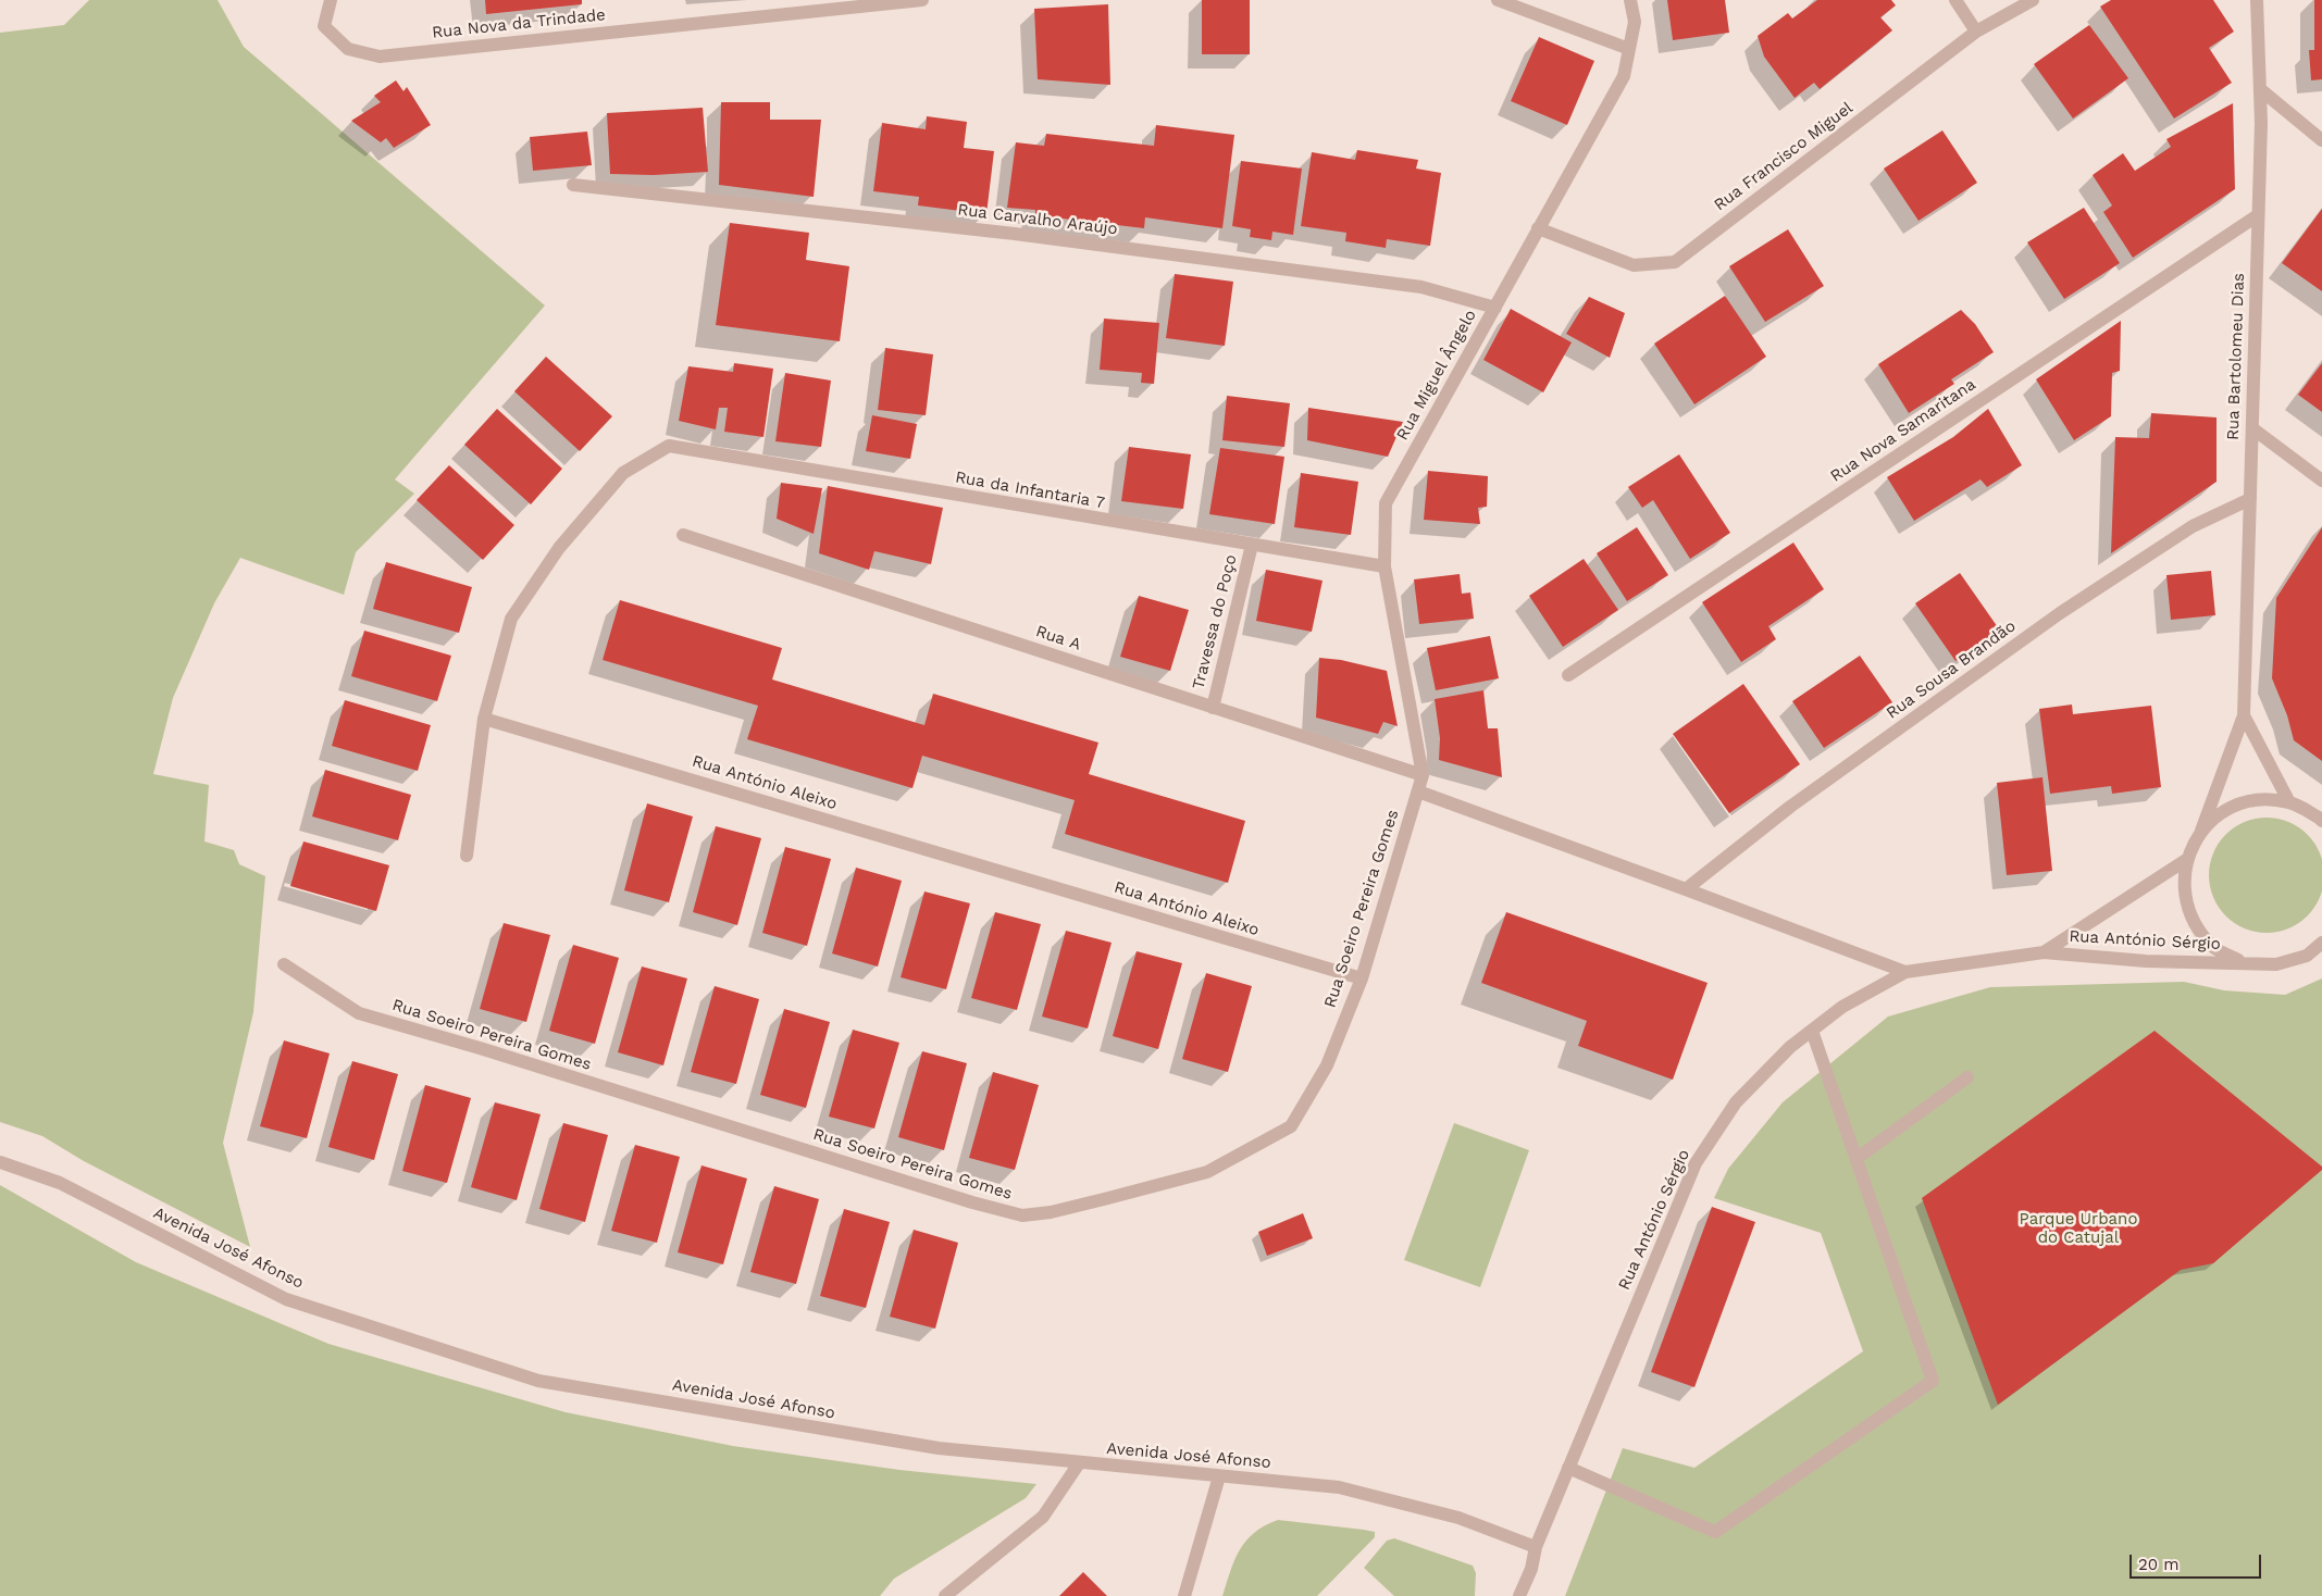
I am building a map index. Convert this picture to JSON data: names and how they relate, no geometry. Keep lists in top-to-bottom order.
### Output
{
  "streets": {
    "street": [
      "Rua Nova da Trindade",
      "Rua Francisco Miguel",
      "Rua Carvalho Araújo",
      "Rua Bartolomeu Dias",
      "Rua Miguel Ângelo",
      "Rua Nova Samaritana",
      "Rua da Infantaria 7",
      "Travessa do Poço",
      "Rua A",
      "Rua Sousa Brandão",
      "Rua António Aleixo",
      "Rua Soeiro Pereira Gomes",
      "Rua António Sérgio",
      "Avenida José Afonso"
    ]
  },
  "crossings": [
    ["Rua Francisco Miguel", "Rua Miguel Ângelo"],
    ["Rua Carvalho Araújo", "Rua Miguel Ângelo"],
    ["Rua Bartolomeu Dias", "Rua Nova Samaritana"],
    ["Rua Bartolomeu Dias", "Rua Sousa Brandão"],
    ["Rua Miguel Ângelo", "Rua da Infantaria 7"],
    ["Rua Miguel Ângelo", "Rua A"],
    ["Rua Miguel Ângelo", "Rua Soeiro Pereira Gomes"],
    ["Rua da Infantaria 7", "Travessa do Poço"],
    ["Rua da Infantaria 7", "Rua António Aleixo"],
    ["Travessa do Poço", "Rua A"],
    ["Rua António Aleixo", "Rua Soeiro Pereira Gomes"],
    ["Rua António Sérgio", "Avenida José Afonso"]
  ],
  "parks": ["Parque Urbano do Catujal"],
  "scale_bar": "20 m"
}
